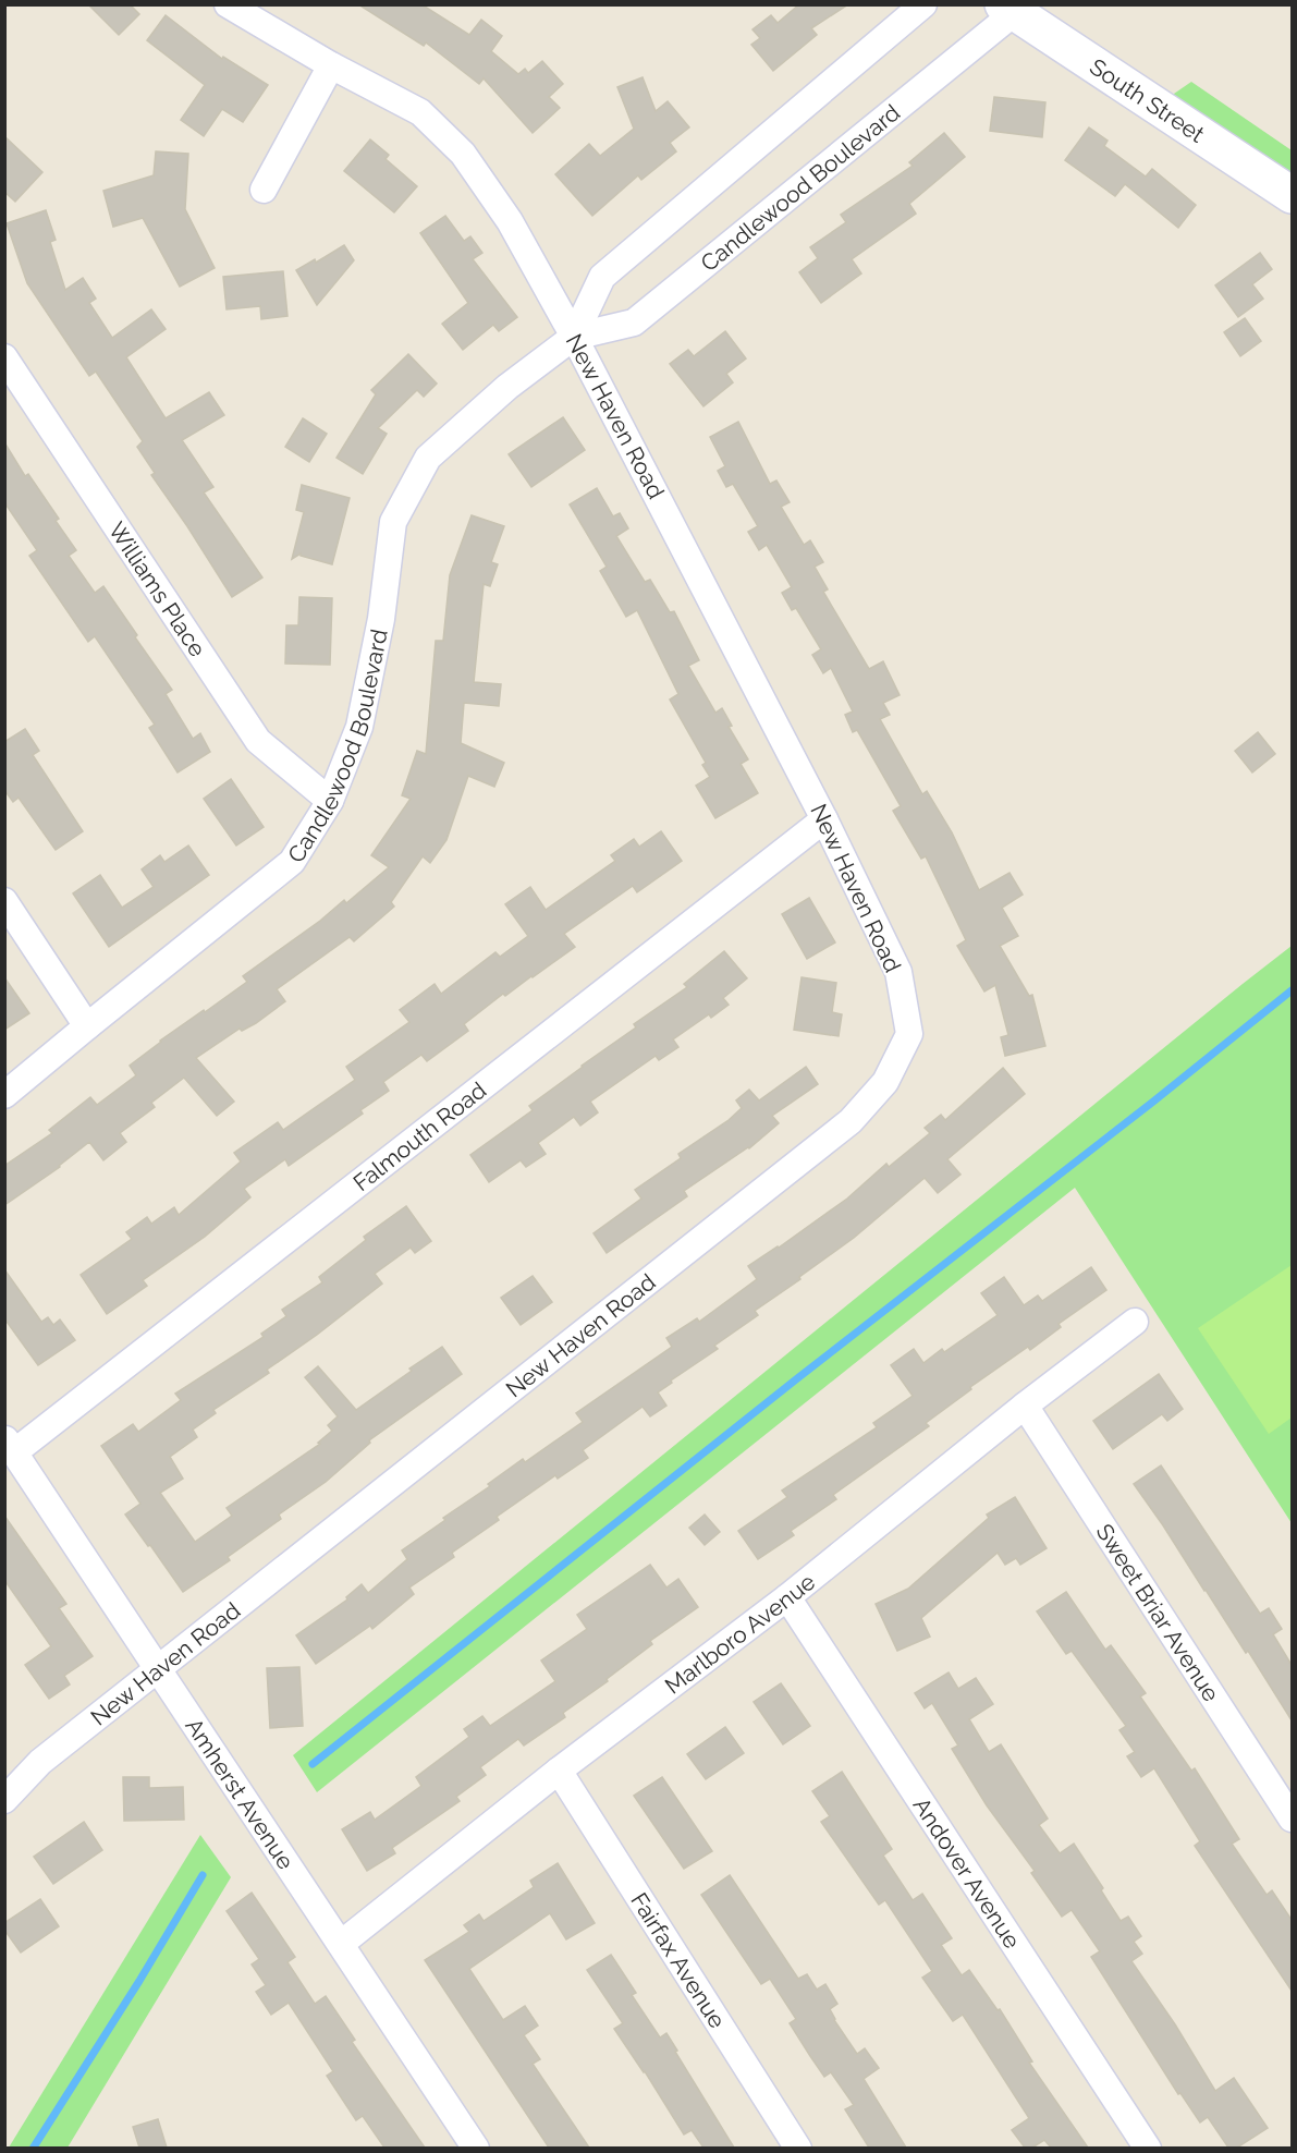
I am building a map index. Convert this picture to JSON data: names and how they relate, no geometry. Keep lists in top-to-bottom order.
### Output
{
  "streets": {
    "street": [
      "South Street",
      "Candlewood Boulevard",
      "New Haven Road",
      "Williams Place",
      "Falmouth Road",
      "Sweet Briar Avenue",
      "Marlboro Avenue",
      "Amherst Avenue",
      "Andover Avenue",
      "Fairfax Avenue"
    ]
  },
  "crossings": [
    ["South Street", "Candlewood Boulevard"],
    ["Candlewood Boulevard", "New Haven Road"],
    ["Candlewood Boulevard", "Williams Place"],
    ["New Haven Road", "Falmouth Road"],
    ["New Haven Road", "Amherst Avenue"],
    ["Falmouth Road", "Amherst Avenue"],
    ["Sweet Briar Avenue", "Marlboro Avenue"],
    ["Marlboro Avenue", "Amherst Avenue"],
    ["Marlboro Avenue", "Andover Avenue"],
    ["Marlboro Avenue", "Fairfax Avenue"]
  ]
}
